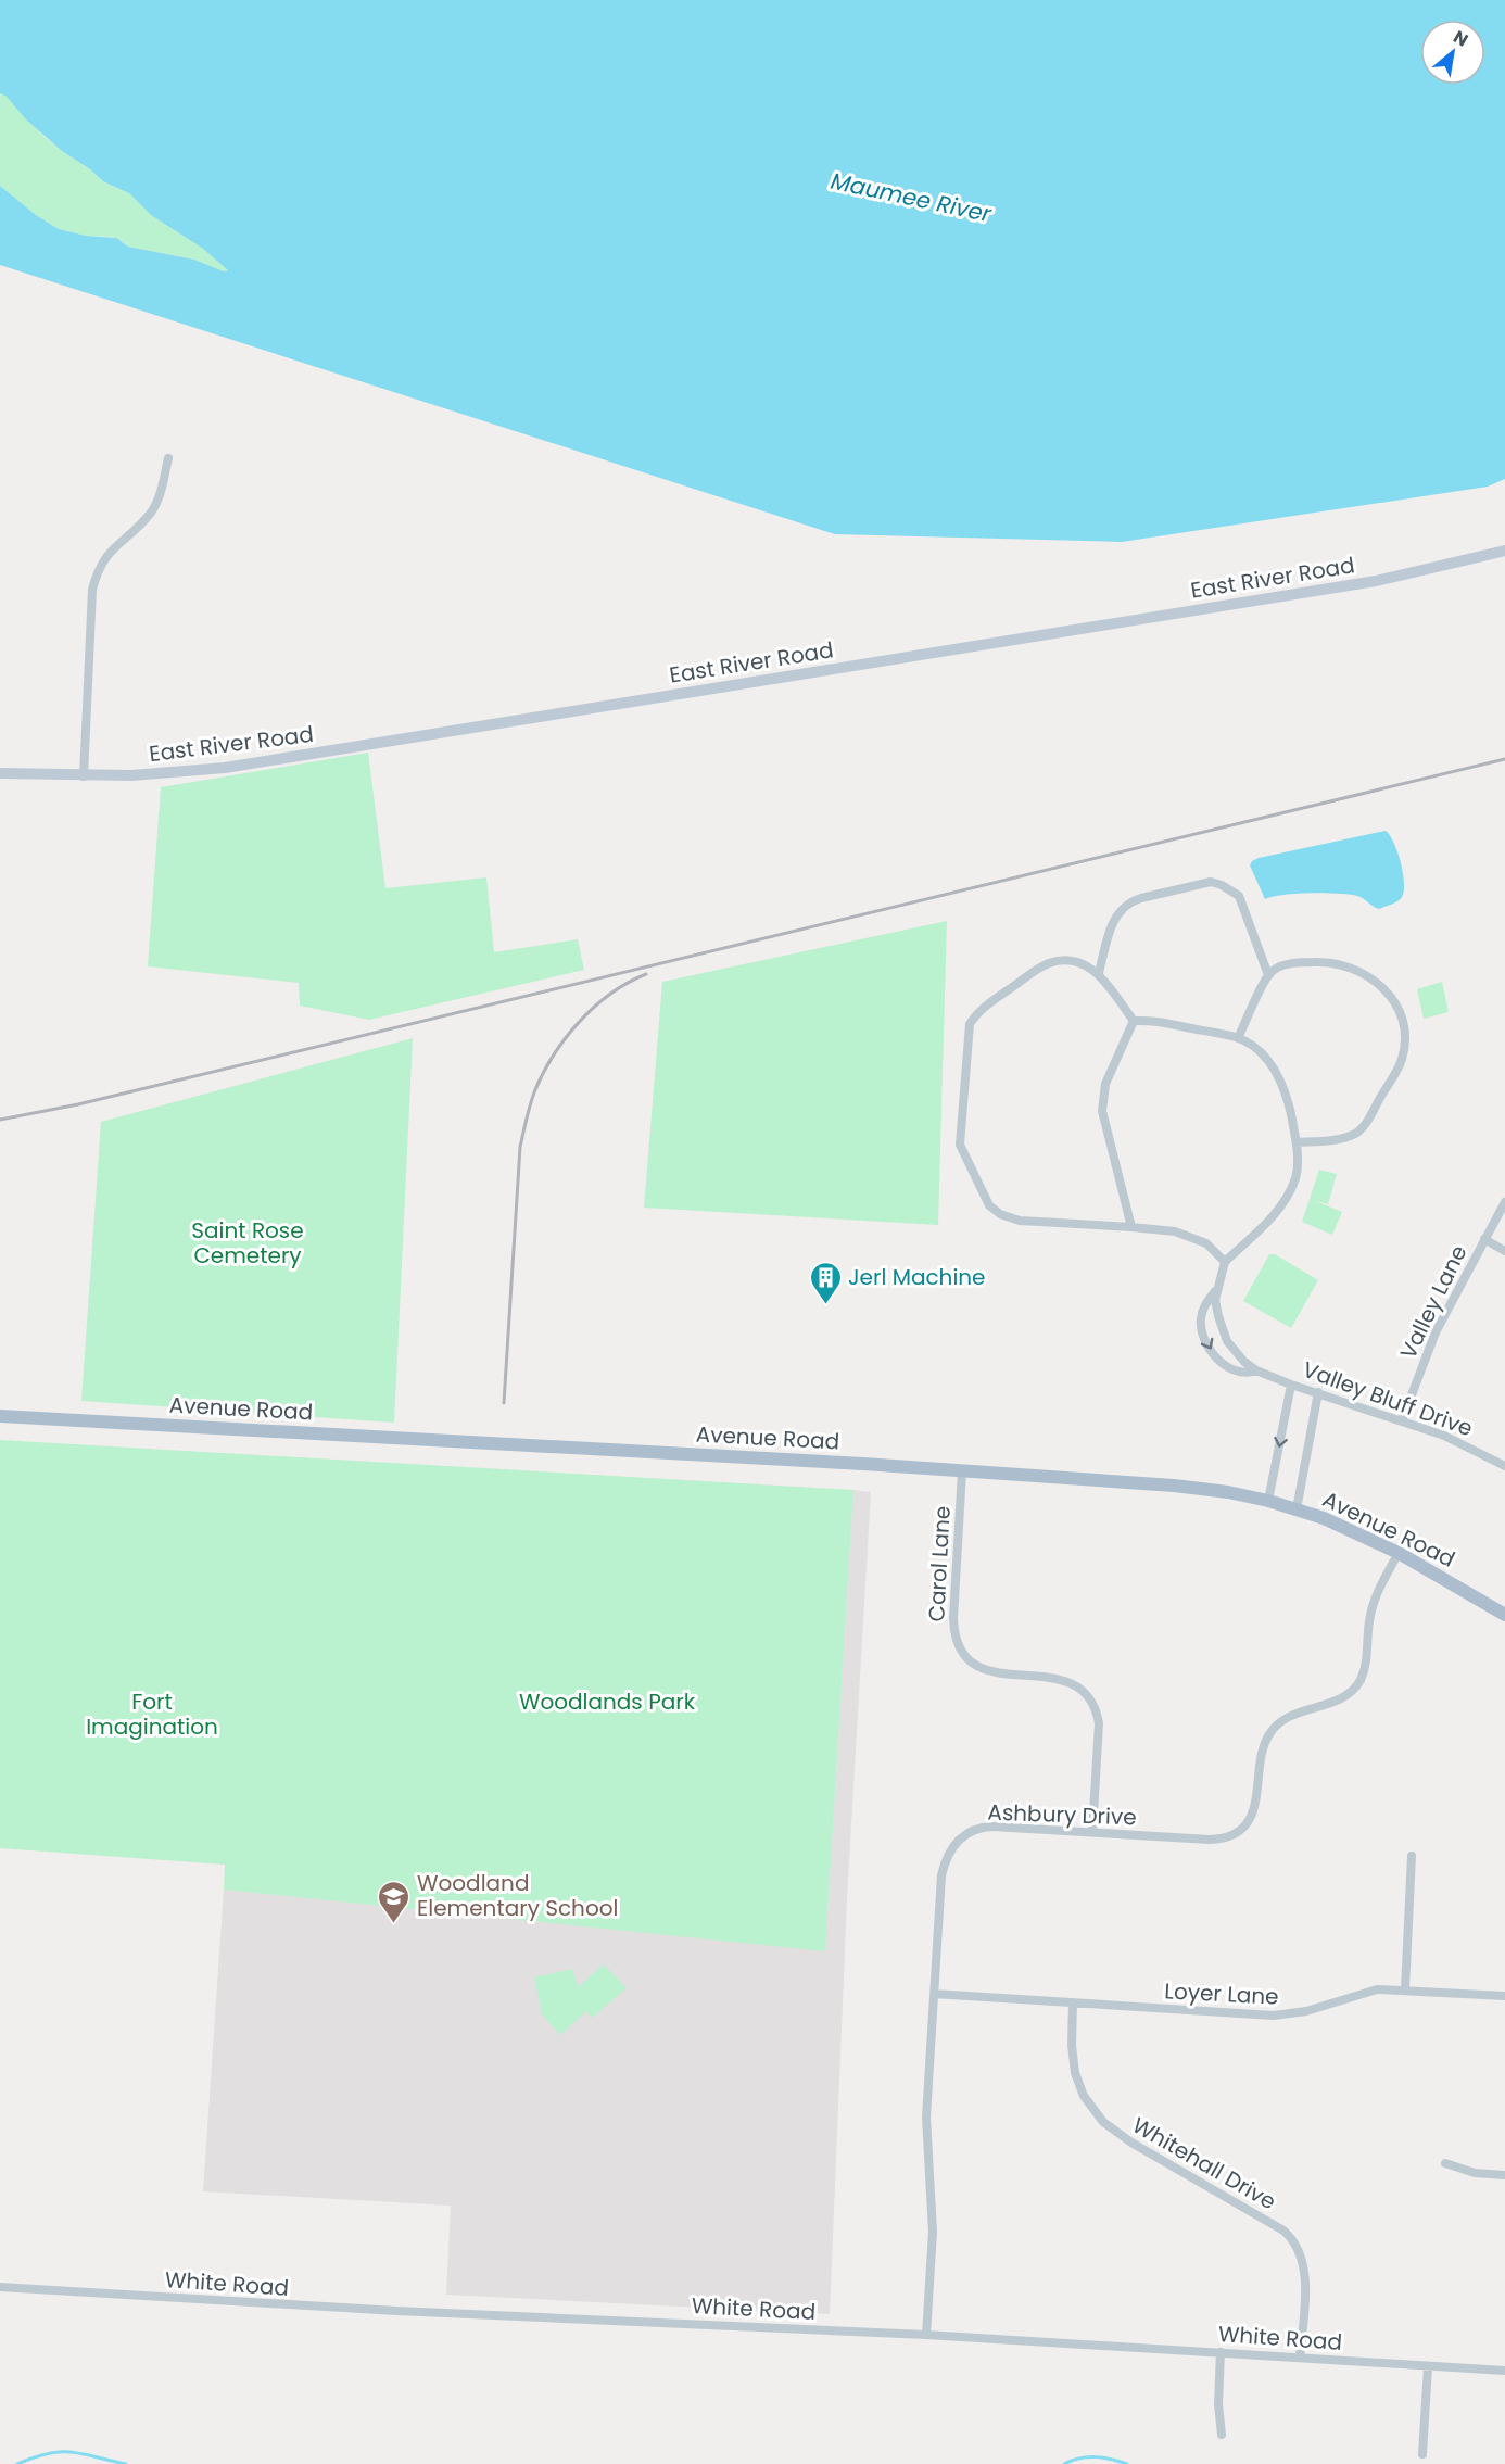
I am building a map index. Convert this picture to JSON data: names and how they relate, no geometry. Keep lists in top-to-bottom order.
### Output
{
  "streets": {
    "main road": ["East River Road", "Avenue Road"],
    "street": [
      "Valley Lane",
      "Valley Bluff Drive",
      "Carol Lane",
      "Ashbury Drive",
      "Loyer Lane",
      "Whitehall Drive",
      "White Road"
    ]
  },
  "crossings": [
    ["Valley Lane", "Valley Bluff Drive"],
    ["Avenue Road", "Carol Lane"],
    ["Avenue Road", "Ashbury Drive"],
    ["Carol Lane", "Ashbury Drive"],
    ["Ashbury Drive", "Loyer Lane"],
    ["Ashbury Drive", "White Road"],
    ["Loyer Lane", "Whitehall Drive"],
    ["Whitehall Drive", "White Road"]
  ],
  "water": ["Maumee River"],
  "parks": ["Saint Rose Cemetery", "Fort Imagination", "Woodlands Park"],
  "places": {
    "building": ["Jerl Machine"],
    "school or university": ["Woodland Elementary School"]
  },
  "north": "top right"
}
